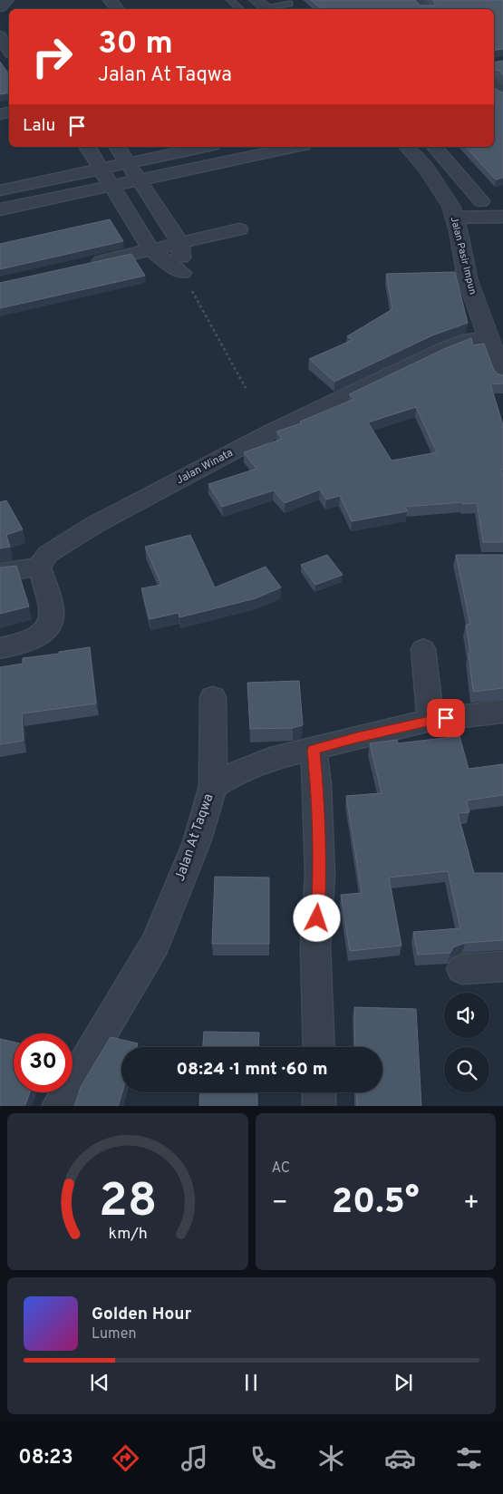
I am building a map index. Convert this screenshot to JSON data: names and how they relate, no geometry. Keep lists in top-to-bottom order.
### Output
{
  "streets": {
    "street": ["Jalan Pasir Impun", "Jalan Winata", "Jalan At Taqwa"]
  },
  "crossings": [
    ["Jalan Pasir Impun", "Jalan Winata"]
  ],
  "page": {
    "turn": ["30 m", "Jalan At Taqwa"],
    "then": "Lalu",
    "limit": "30",
    "trip": "08:24 · 1 mnt · 60 m",
    "tile": "AC",
    "heat": ["−", "20.5°", "+"],
    "song": ["Golden Hour", "Lumen"],
    "tabs": "08:23",
    "gauge": ["28", "km/h"]
  }
}
